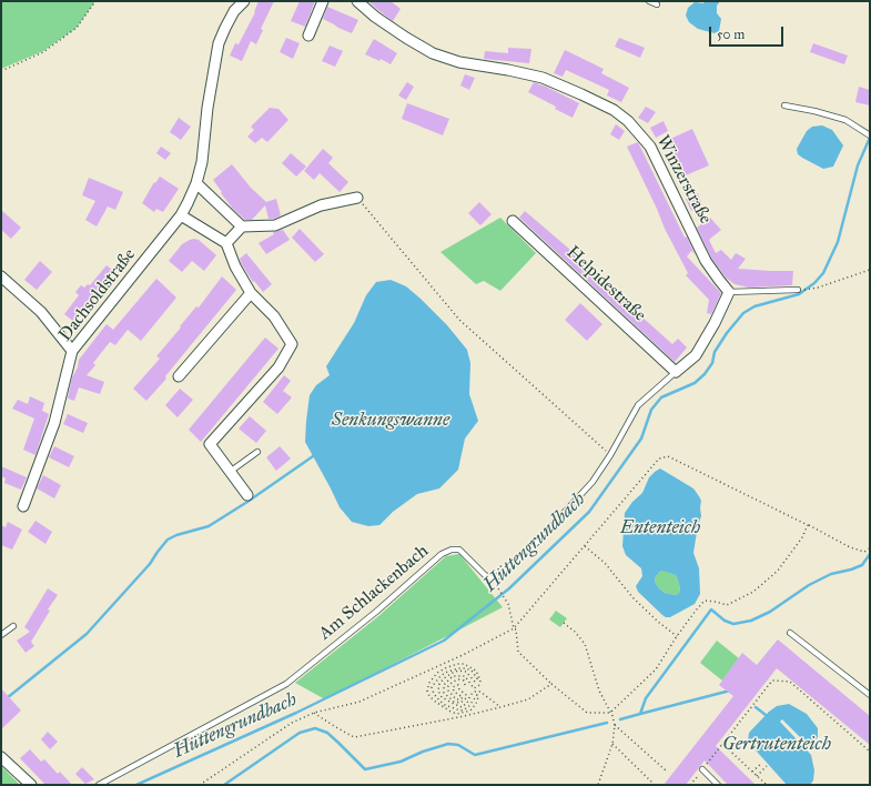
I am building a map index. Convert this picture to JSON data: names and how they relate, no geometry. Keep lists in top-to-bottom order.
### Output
{
  "streets": {
    "street": ["Winzerstraße", "Helpidestraße", "Dachsoldstraße"],
    "lane": ["Am Schlackenbach"]
  },
  "water": [
    "Senkungswanne",
    "Ententeich",
    "Hüttengrundbach",
    "Gertrutenteich"
  ],
  "scale_bar": "50 m"
}
